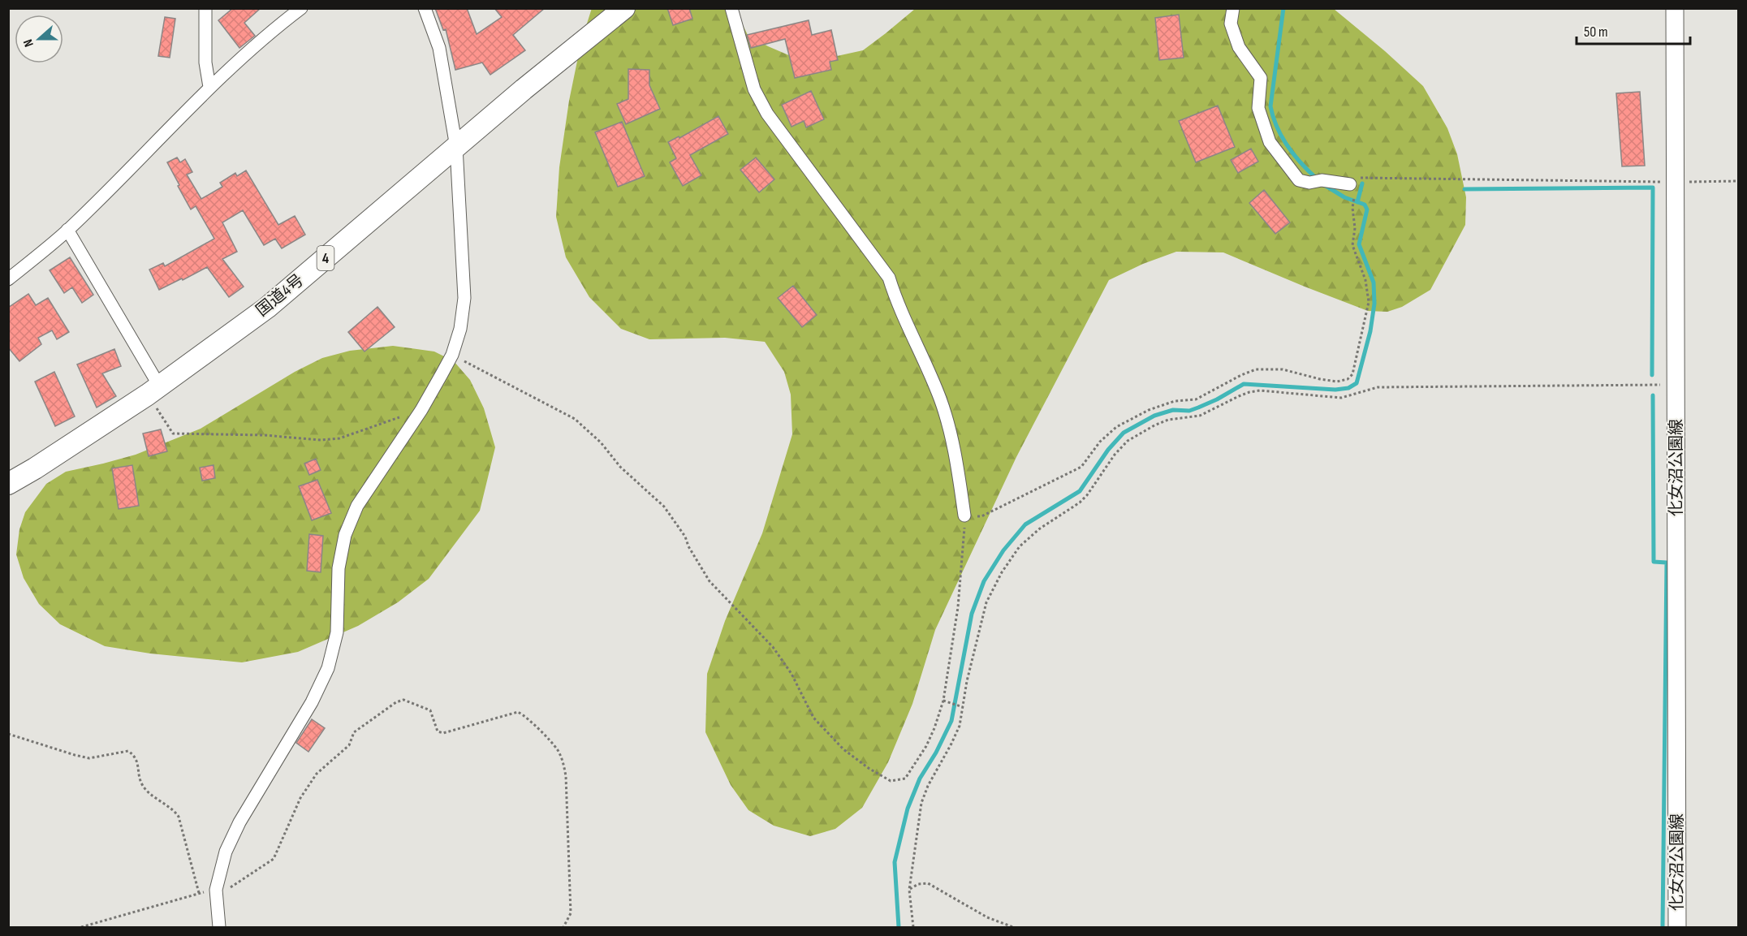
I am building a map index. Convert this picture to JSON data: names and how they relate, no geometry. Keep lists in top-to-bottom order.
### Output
{
  "streets": {
    "highway": ["4", "国道4号"],
    "main road": ["化女沼公園線"]
  },
  "scale_bar": "50 m",
  "north": "left"
}
